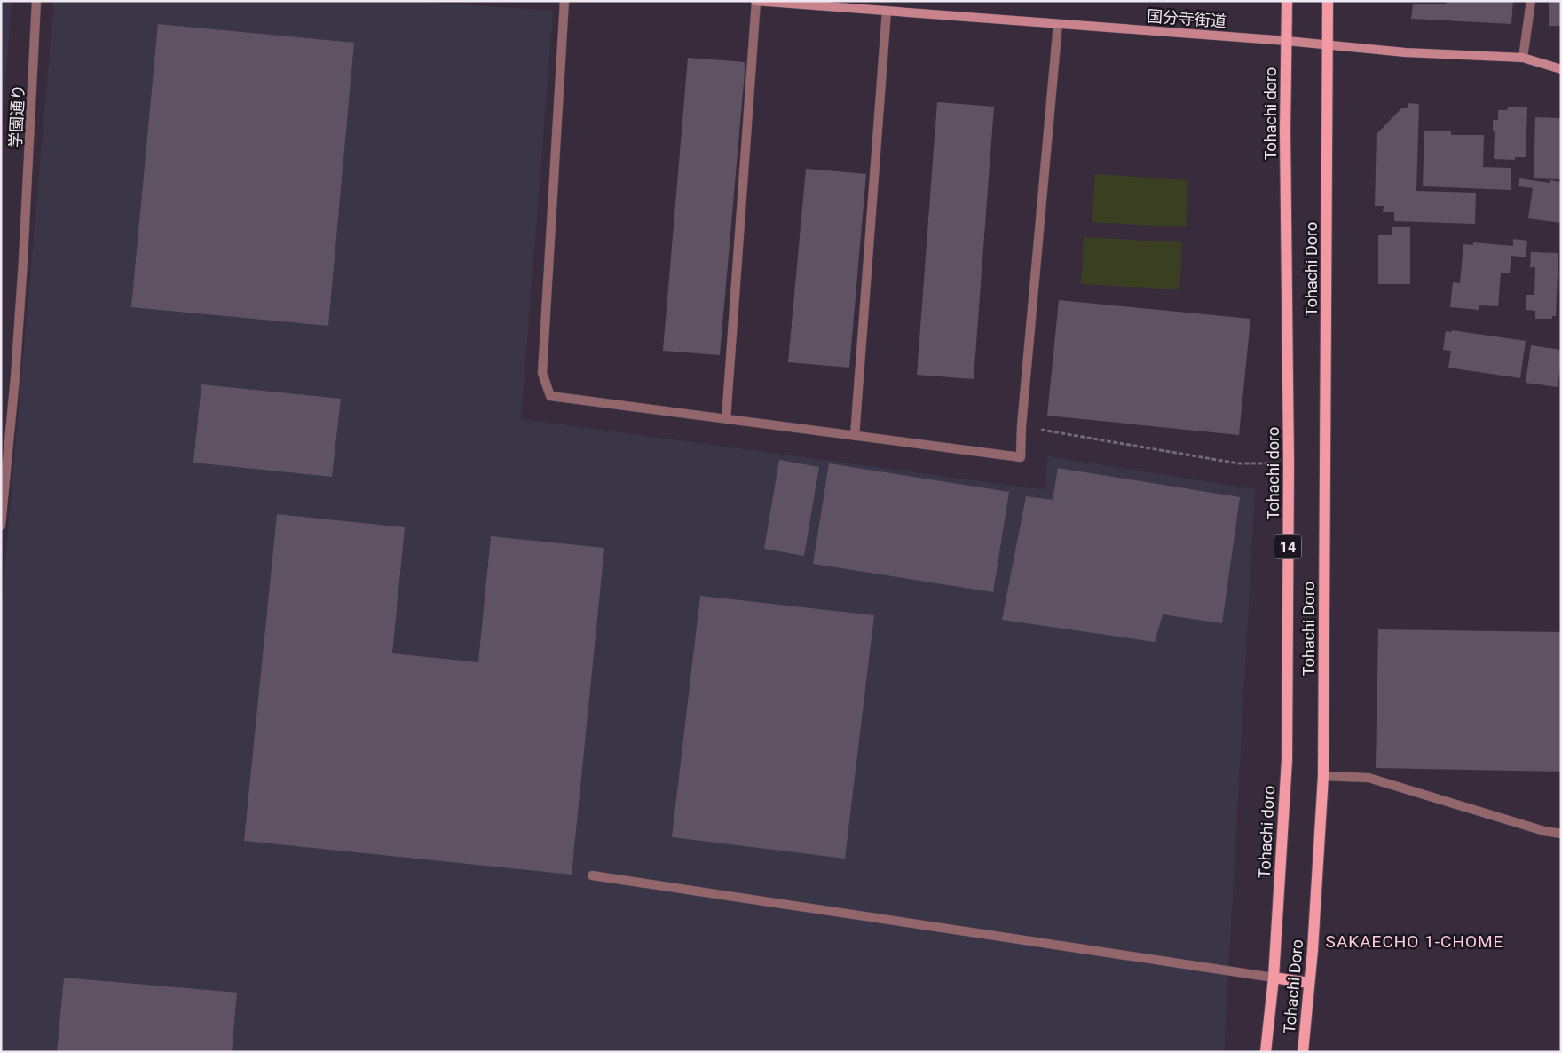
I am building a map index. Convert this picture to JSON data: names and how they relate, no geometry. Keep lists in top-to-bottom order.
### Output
{
  "streets": {
    "main road": [
      "国分寺街道",
      "Tohachi doro",
      "Tohachi Doro",
      "14"
    ],
    "street": ["学園通り"]
  },
  "crossings": [
    ["国分寺街道", "Tohachi doro"],
    ["国分寺街道", "Tohachi Doro"]
  ],
  "districts": ["SAKAECHO 1-CHOME"]
}
